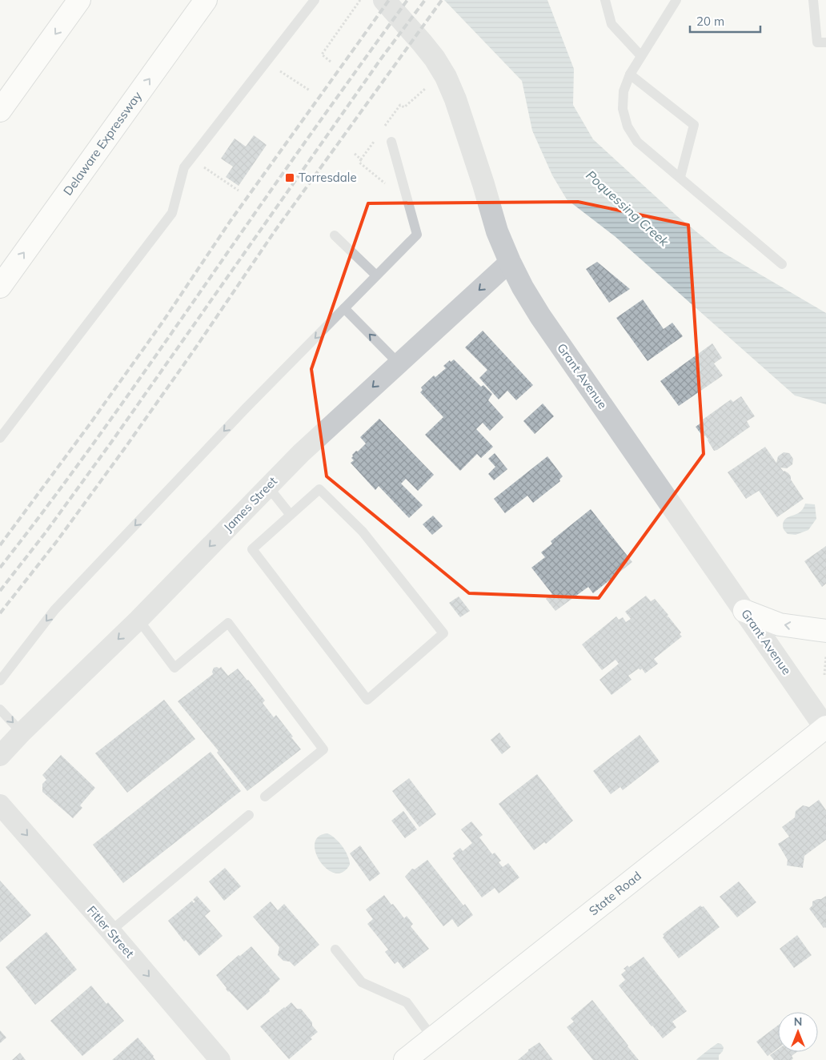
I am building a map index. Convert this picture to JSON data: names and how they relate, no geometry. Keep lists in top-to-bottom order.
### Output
{
  "streets": {
    "main road": ["Delaware Expressway", "State Road"],
    "street": ["Grant Avenue", "James Street", "Fitler Street"]
  },
  "crossings": [
    ["Grant Avenue", "James Street"],
    ["Grant Avenue", "State Road"]
  ],
  "one_way": ["James Street", "Fitler Street"],
  "water": ["Poquessing Creek"],
  "places": {
    "transit": ["Torresdale"]
  },
  "scale_bar": "20 m",
  "north": "top"
}
